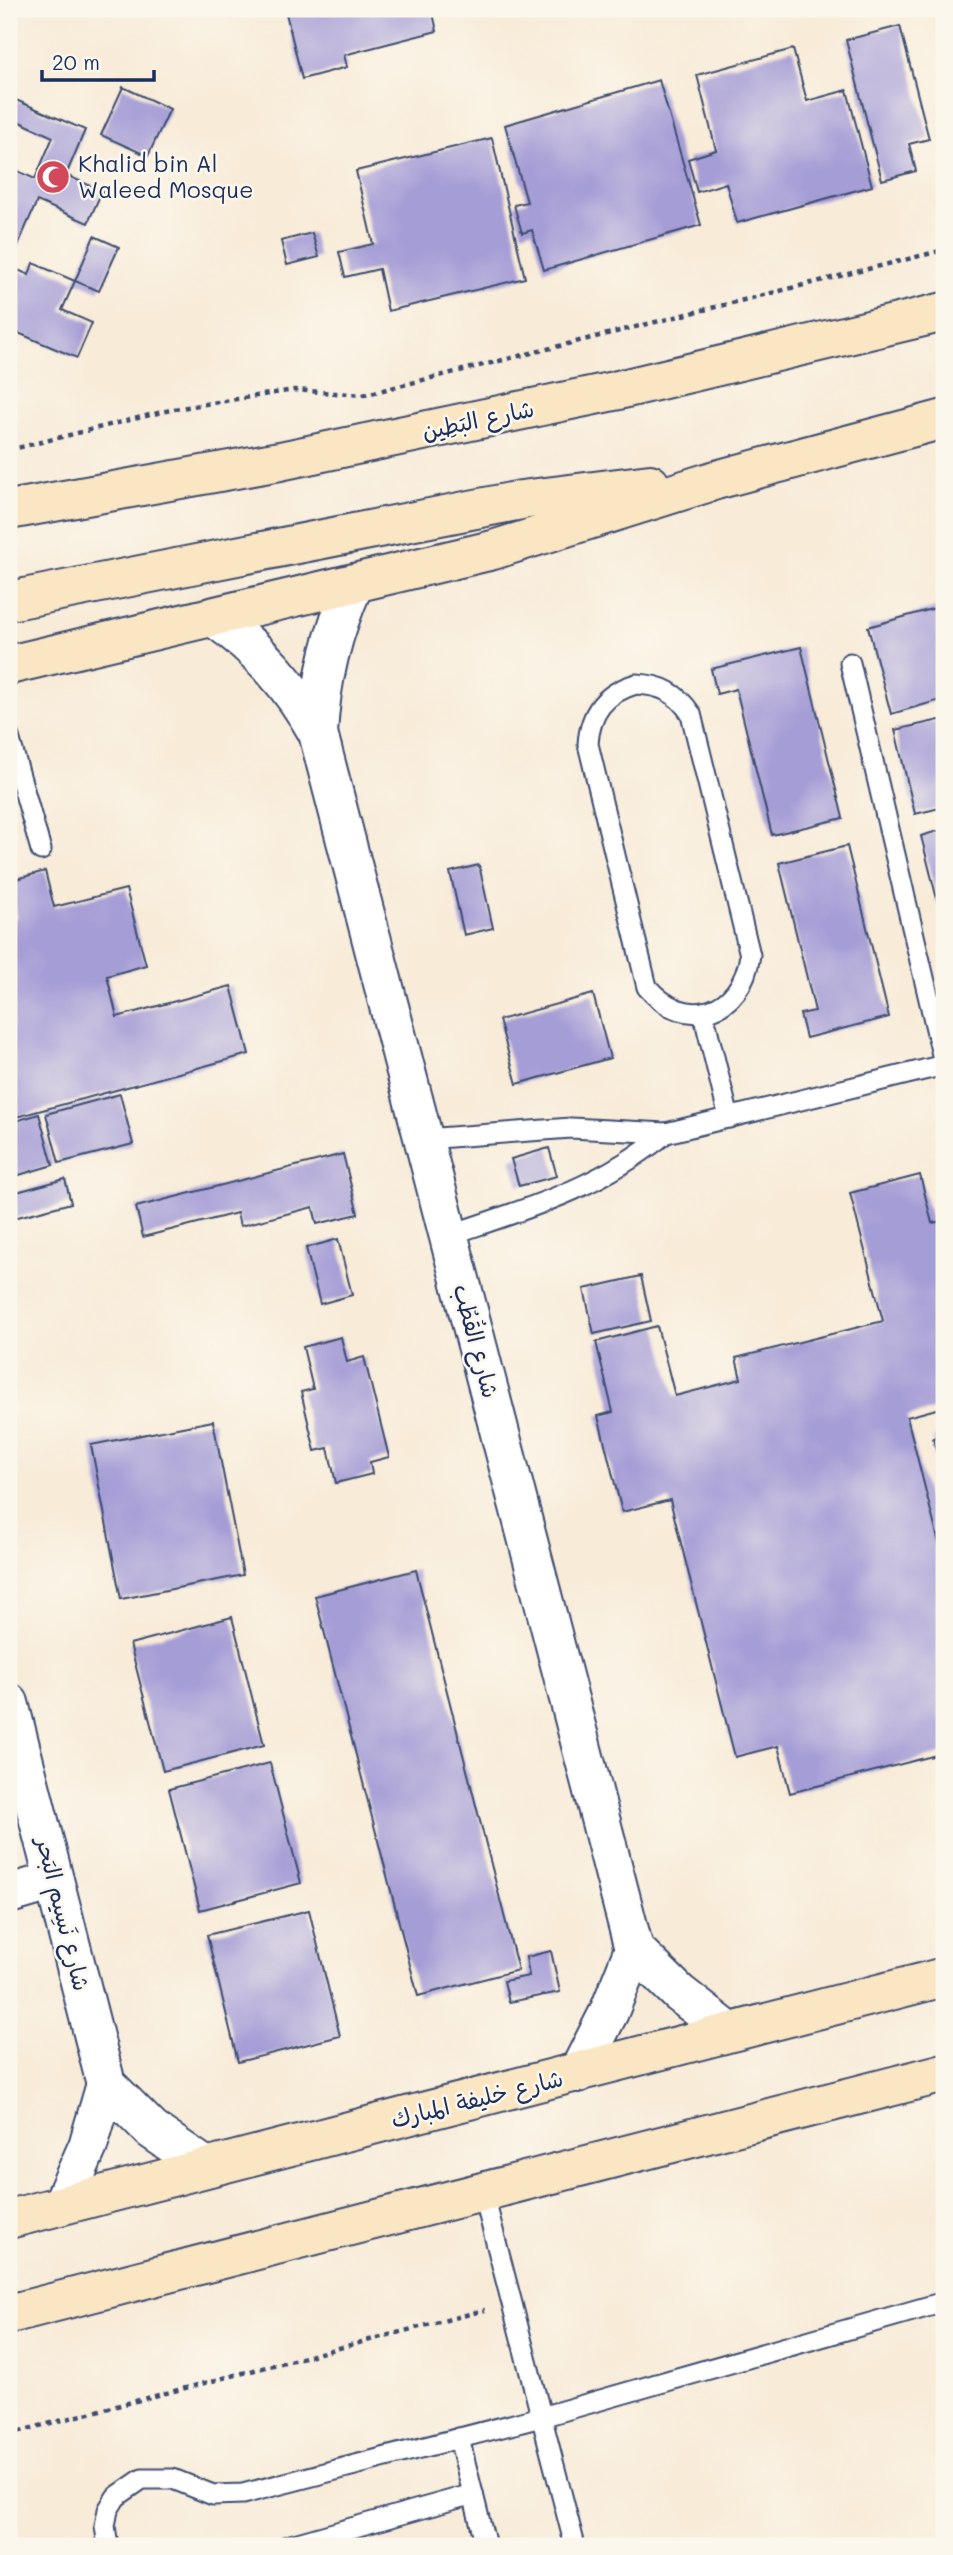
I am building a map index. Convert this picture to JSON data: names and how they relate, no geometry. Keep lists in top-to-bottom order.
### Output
{
  "streets": {
    "main road": ["شارع البَطِين", "شارع خليفة المبارك"],
    "street": ["شارع القُطُب", "شارع نَسِيم البَحر"]
  },
  "places": {
    "mosque": ["Khalid bin Al Waleed Mosque"]
  },
  "scale_bar": "20 m"
}
